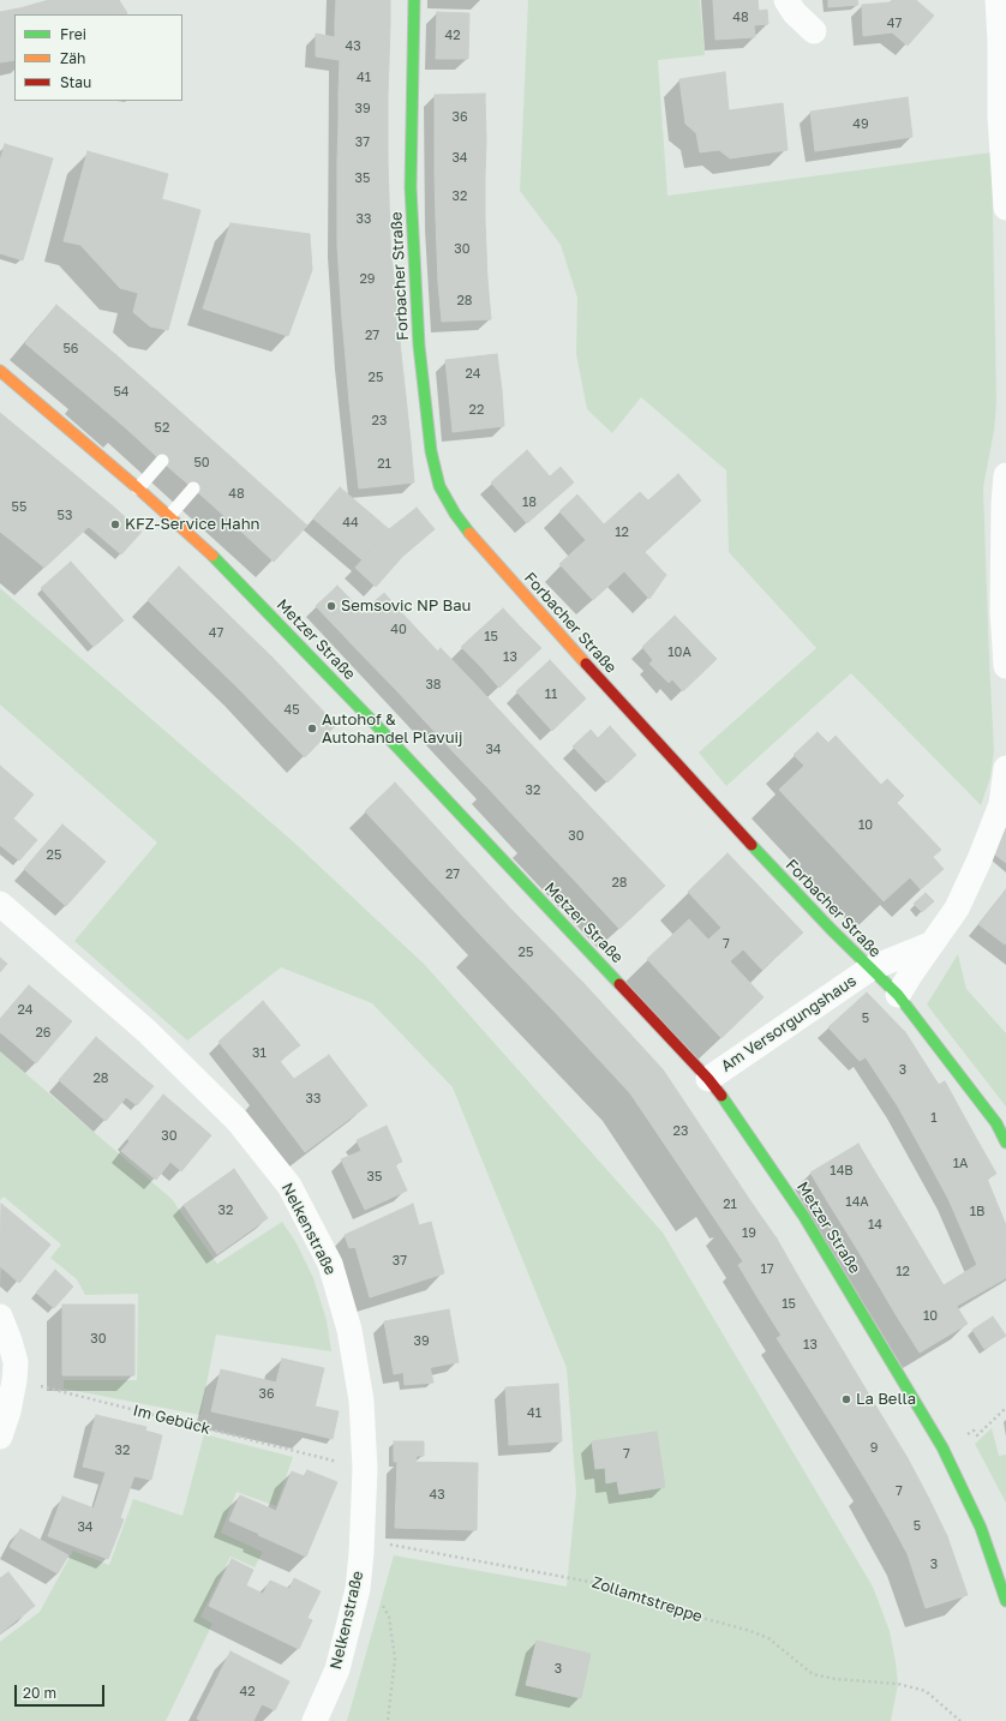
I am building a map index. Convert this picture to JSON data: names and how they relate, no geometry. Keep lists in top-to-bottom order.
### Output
{
  "streets": {
    "main road": ["Forbacher Straße", "Metzer Straße"],
    "street": ["Am Versorgungshaus", "Nelkenstraße"],
    "path": ["Im Gebück", "Zollamtstreppe"]
  },
  "crossings": [
    ["Forbacher Straße", "Am Versorgungshaus"],
    ["Metzer Straße", "Am Versorgungshaus"]
  ],
  "places": [
    "KFZ-Service Hahn",
    "Semsovic NP Bau",
    "Autohof & Autohandel Plavuij",
    "La Bella"
  ],
  "house_numbers": [
    "48",
    "47",
    "42",
    "43",
    "41",
    "39",
    "36",
    "49",
    "37",
    "34",
    "35",
    "32",
    "33",
    "30",
    "29",
    "28",
    "27",
    "56",
    "24",
    "25",
    "54",
    "22",
    "23",
    "52",
    "50",
    "21",
    "48",
    "18",
    "55",
    "53",
    "44",
    "12",
    "40",
    "47",
    "15",
    "10A",
    "13",
    "38",
    "11",
    "45",
    "34",
    "32",
    "10",
    "30",
    "25",
    "27",
    "28",
    "7",
    "25",
    "24",
    "5",
    "26",
    "31",
    "3",
    "28",
    "33",
    "1",
    "23",
    "30",
    "1A",
    "14B",
    "35",
    "14A",
    "21",
    "32",
    "1B",
    "14",
    "19",
    "37",
    "17",
    "12",
    "15",
    "10",
    "30",
    "39",
    "13",
    "36",
    "41",
    "9",
    "32",
    "7",
    "7",
    "43",
    "5",
    "34",
    "3",
    "3",
    "42"
  ],
  "legend": ["Frei", "Zäh", "Stau"],
  "scale_bar": "20 m"
}
